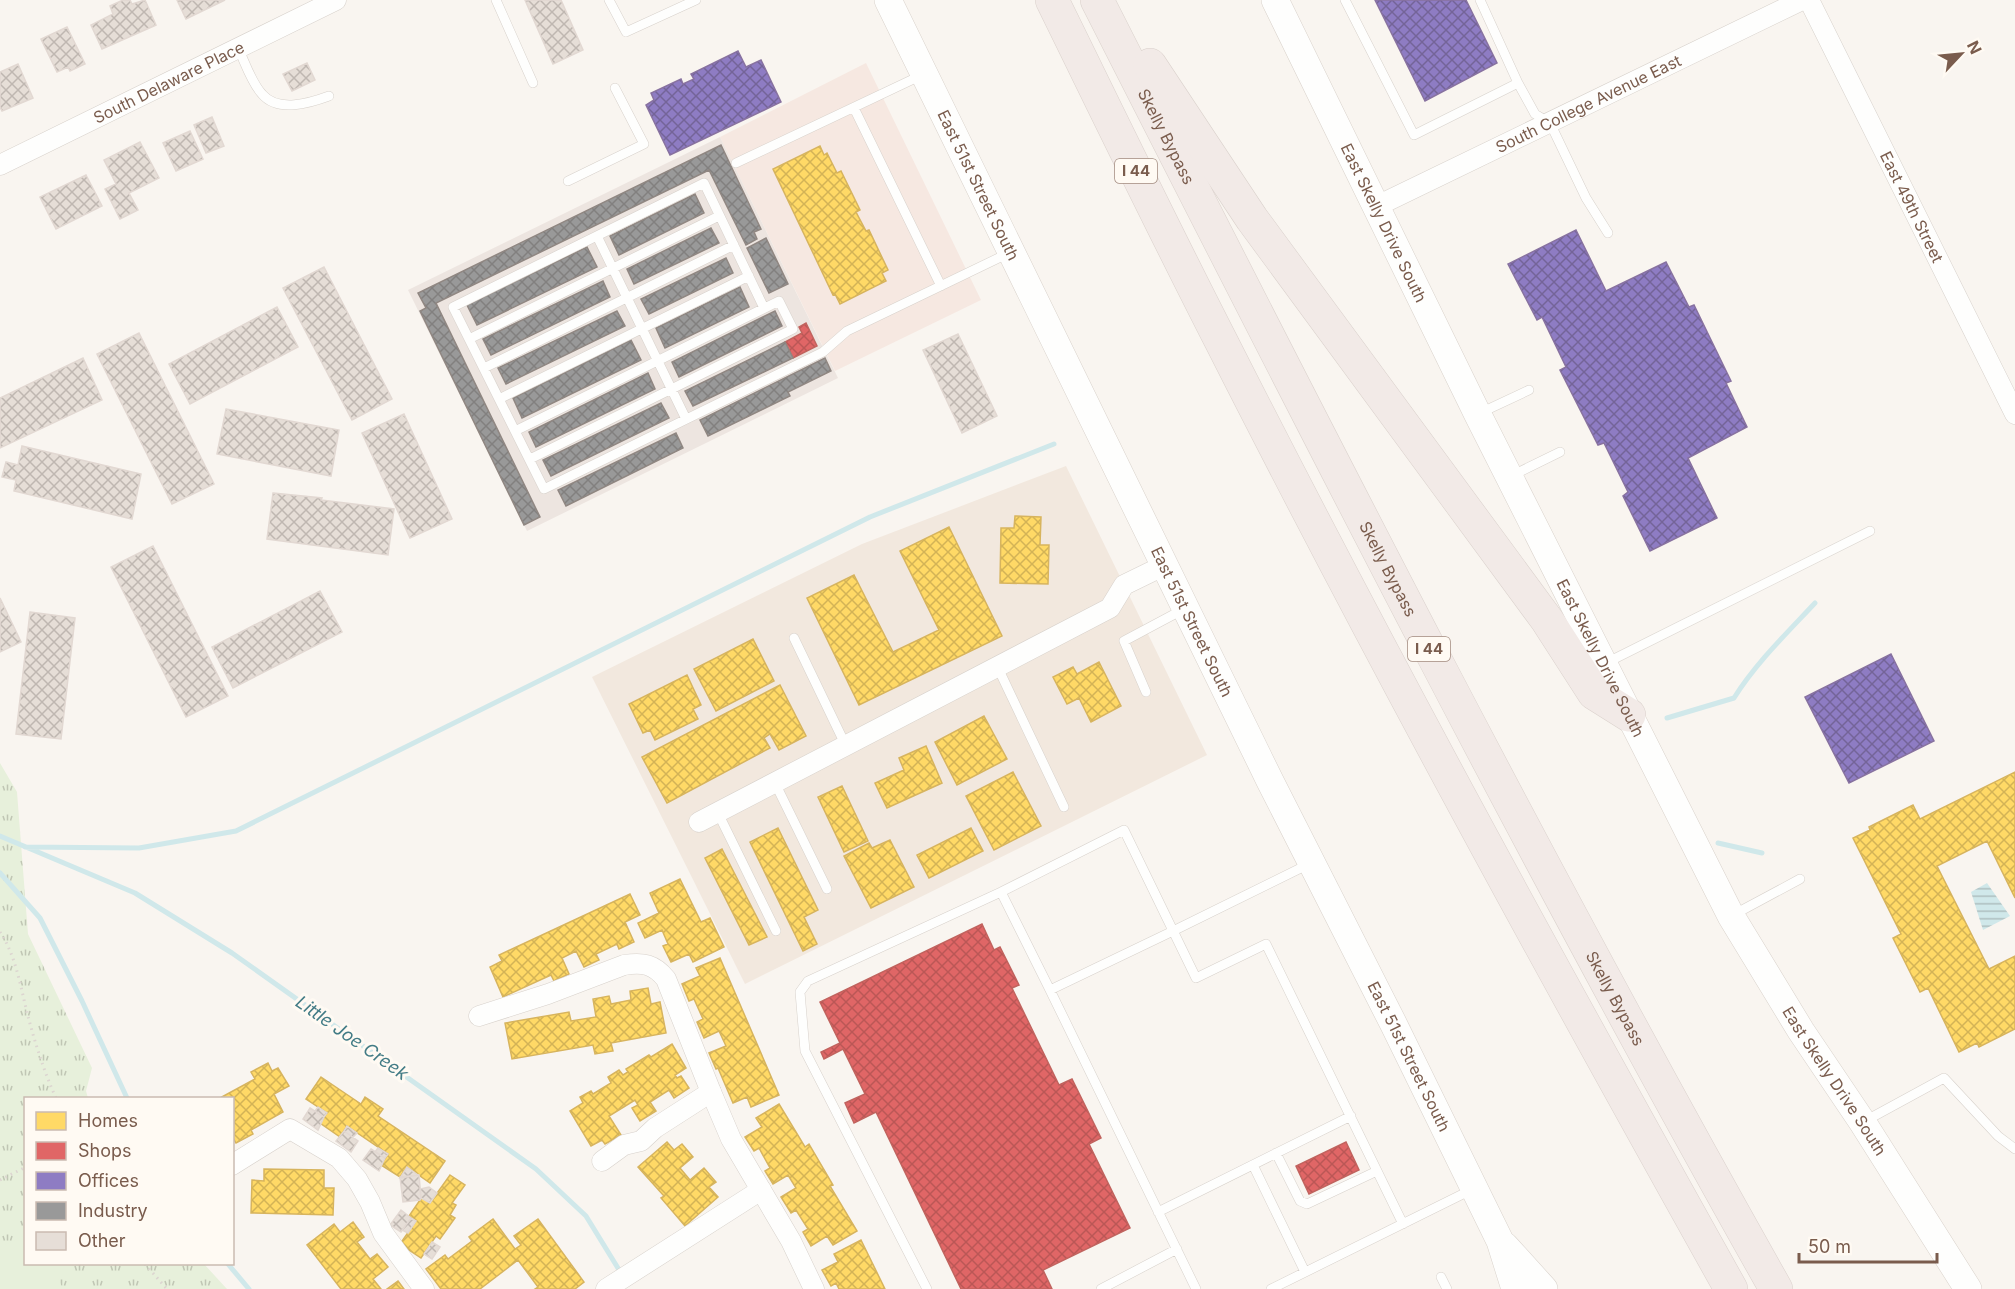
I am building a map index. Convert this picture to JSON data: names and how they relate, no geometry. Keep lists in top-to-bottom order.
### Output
{
  "streets": {
    "highway": ["Skelly Bypass", "I 44"],
    "main road": ["East 51st Street South", "East Skelly Drive South"],
    "street": ["South Delaware Place", "South College Avenue East", "East 49th Street"]
  },
  "crossings": [
    ["South College Avenue East", "East Skelly Drive South"]
  ],
  "water": ["Little Joe Creek"],
  "legend": [
    "Homes",
    "Shops",
    "Offices",
    "Industry",
    "Other"
  ],
  "scale_bar": "50 m",
  "north": "top right"
}
